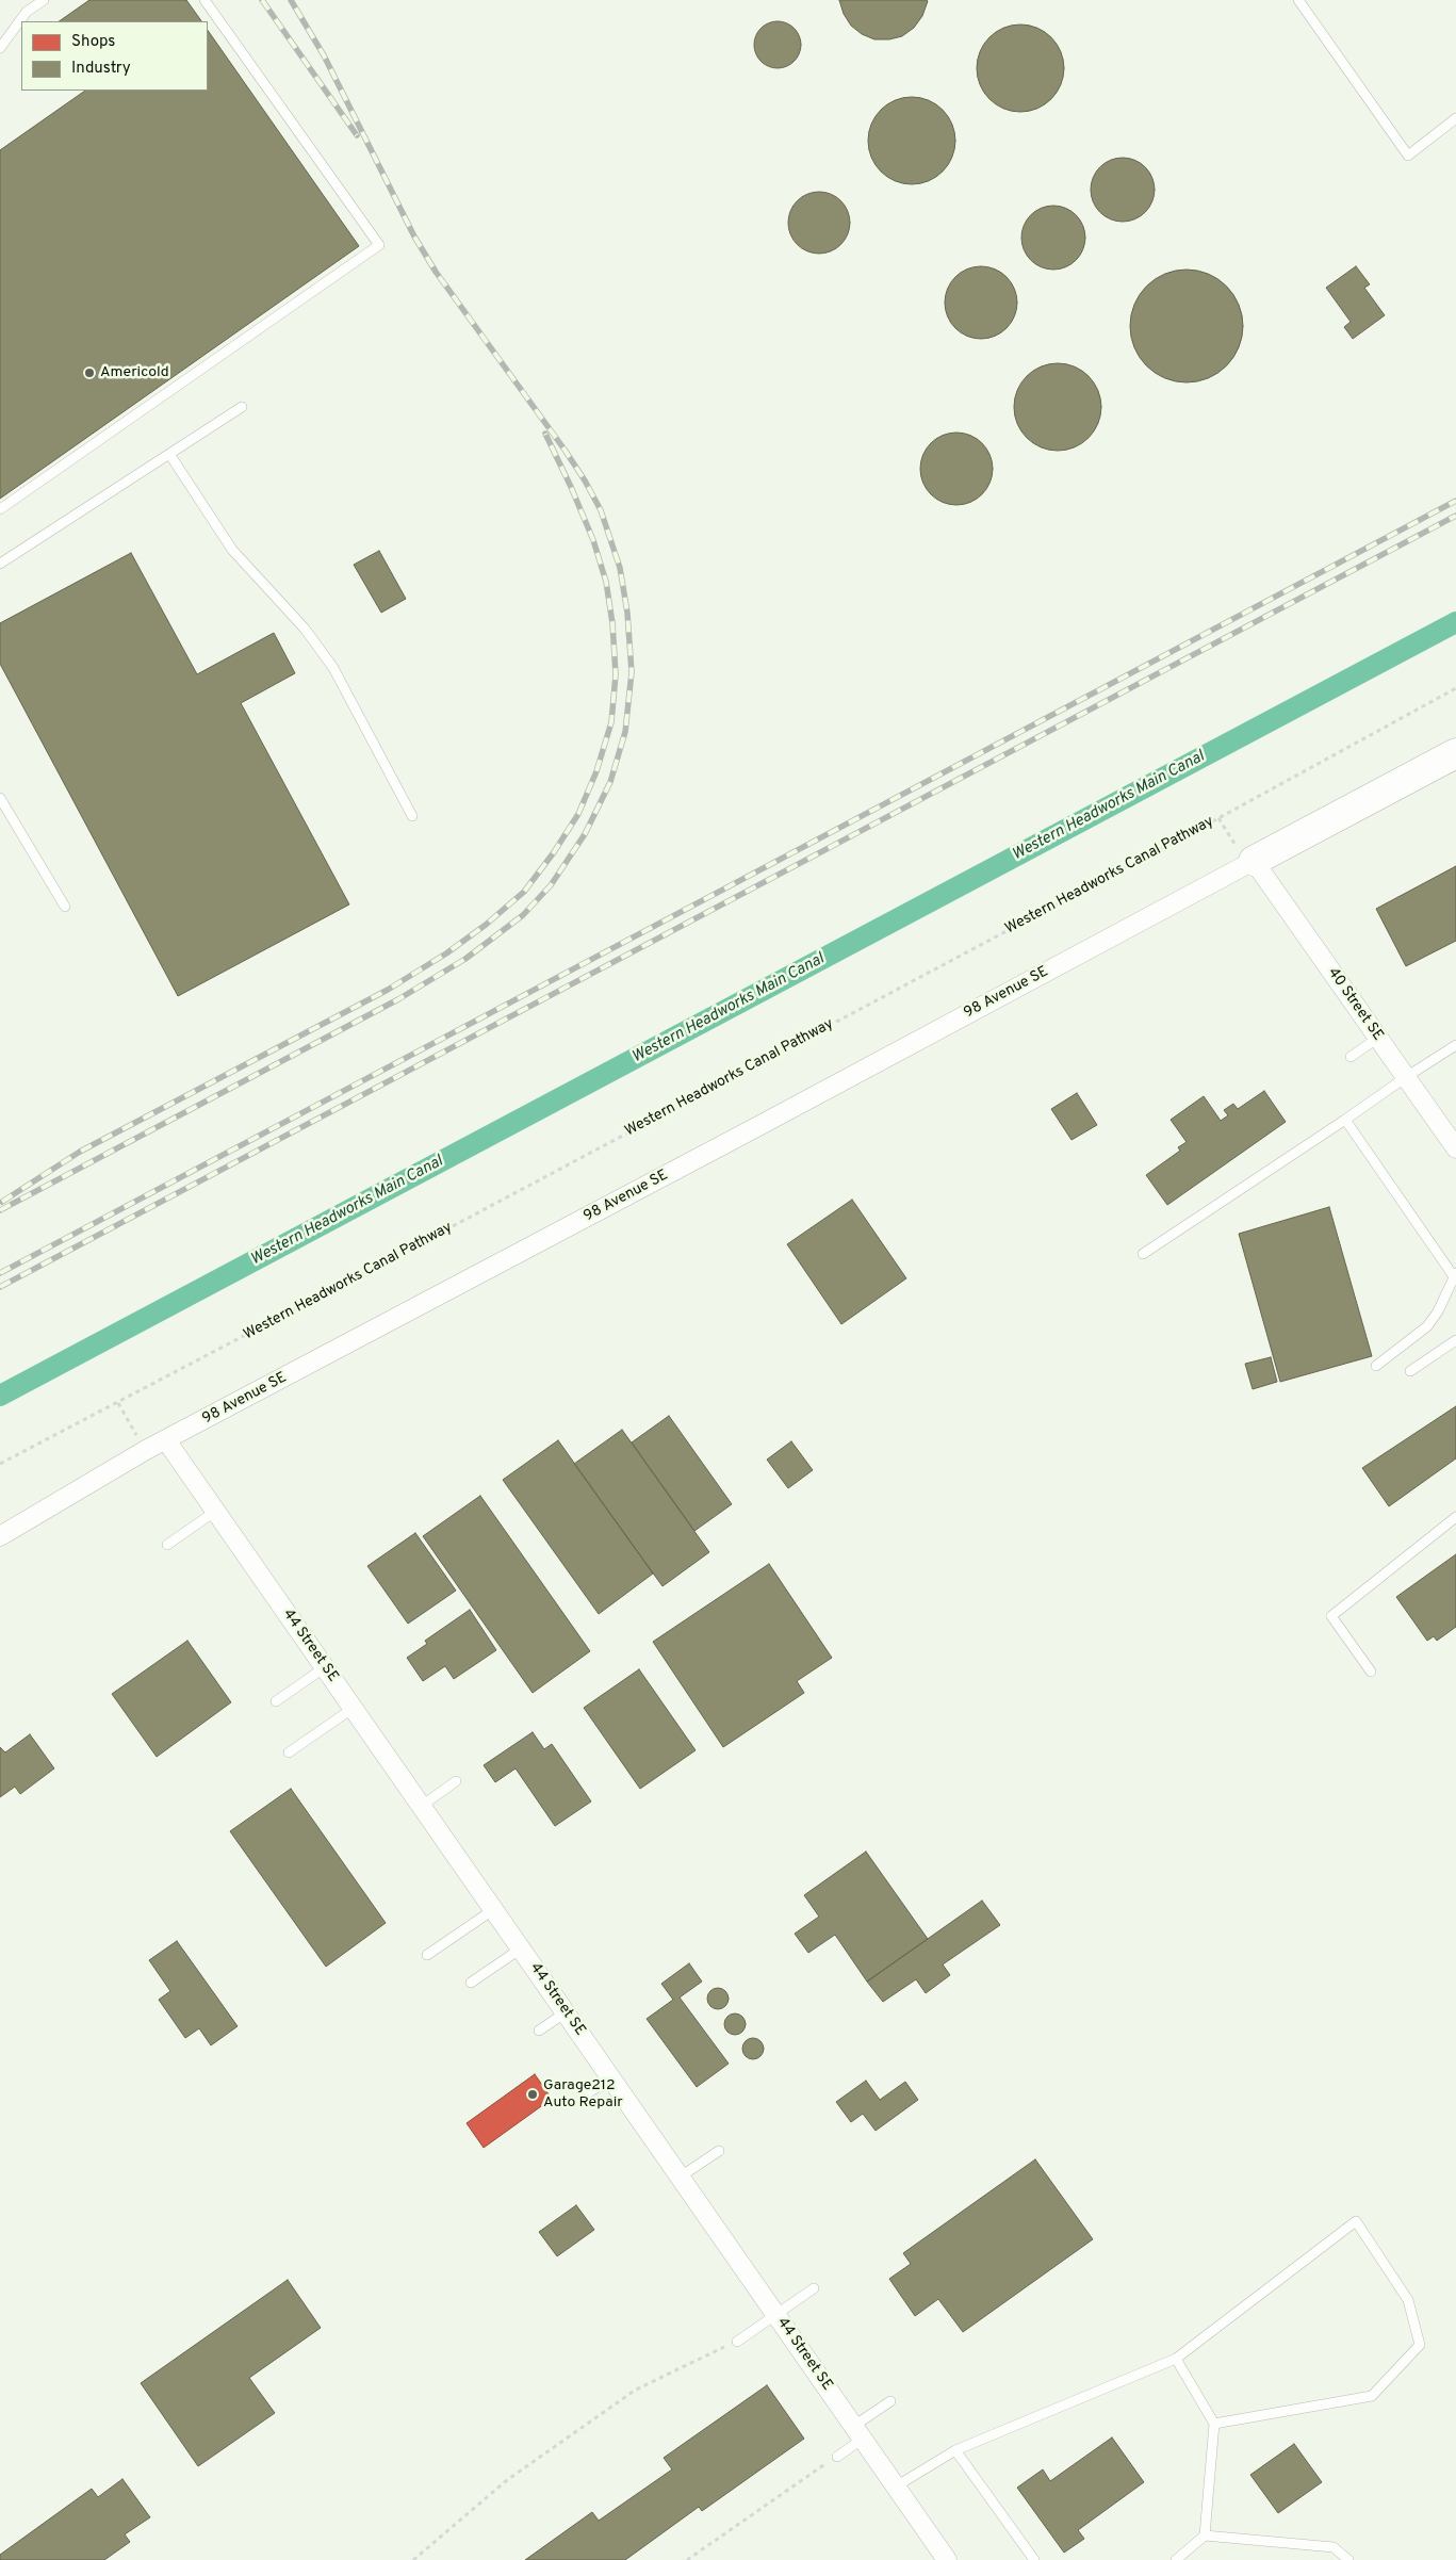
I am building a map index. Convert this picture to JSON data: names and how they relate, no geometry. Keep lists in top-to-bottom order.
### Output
{
  "streets": {
    "street": ["98 Avenue SE", "40 Street SE", "44 Street SE"],
    "path": ["Western Headworks Canal Pathway"]
  },
  "crossings": [
    ["98 Avenue SE", "40 Street SE"],
    ["98 Avenue SE", "44 Street SE"]
  ],
  "water": ["Western Headworks Main Canal"],
  "places": ["Americold", "Garage212 Auto Repair"],
  "legend": ["Shops", "Industry"]
}
